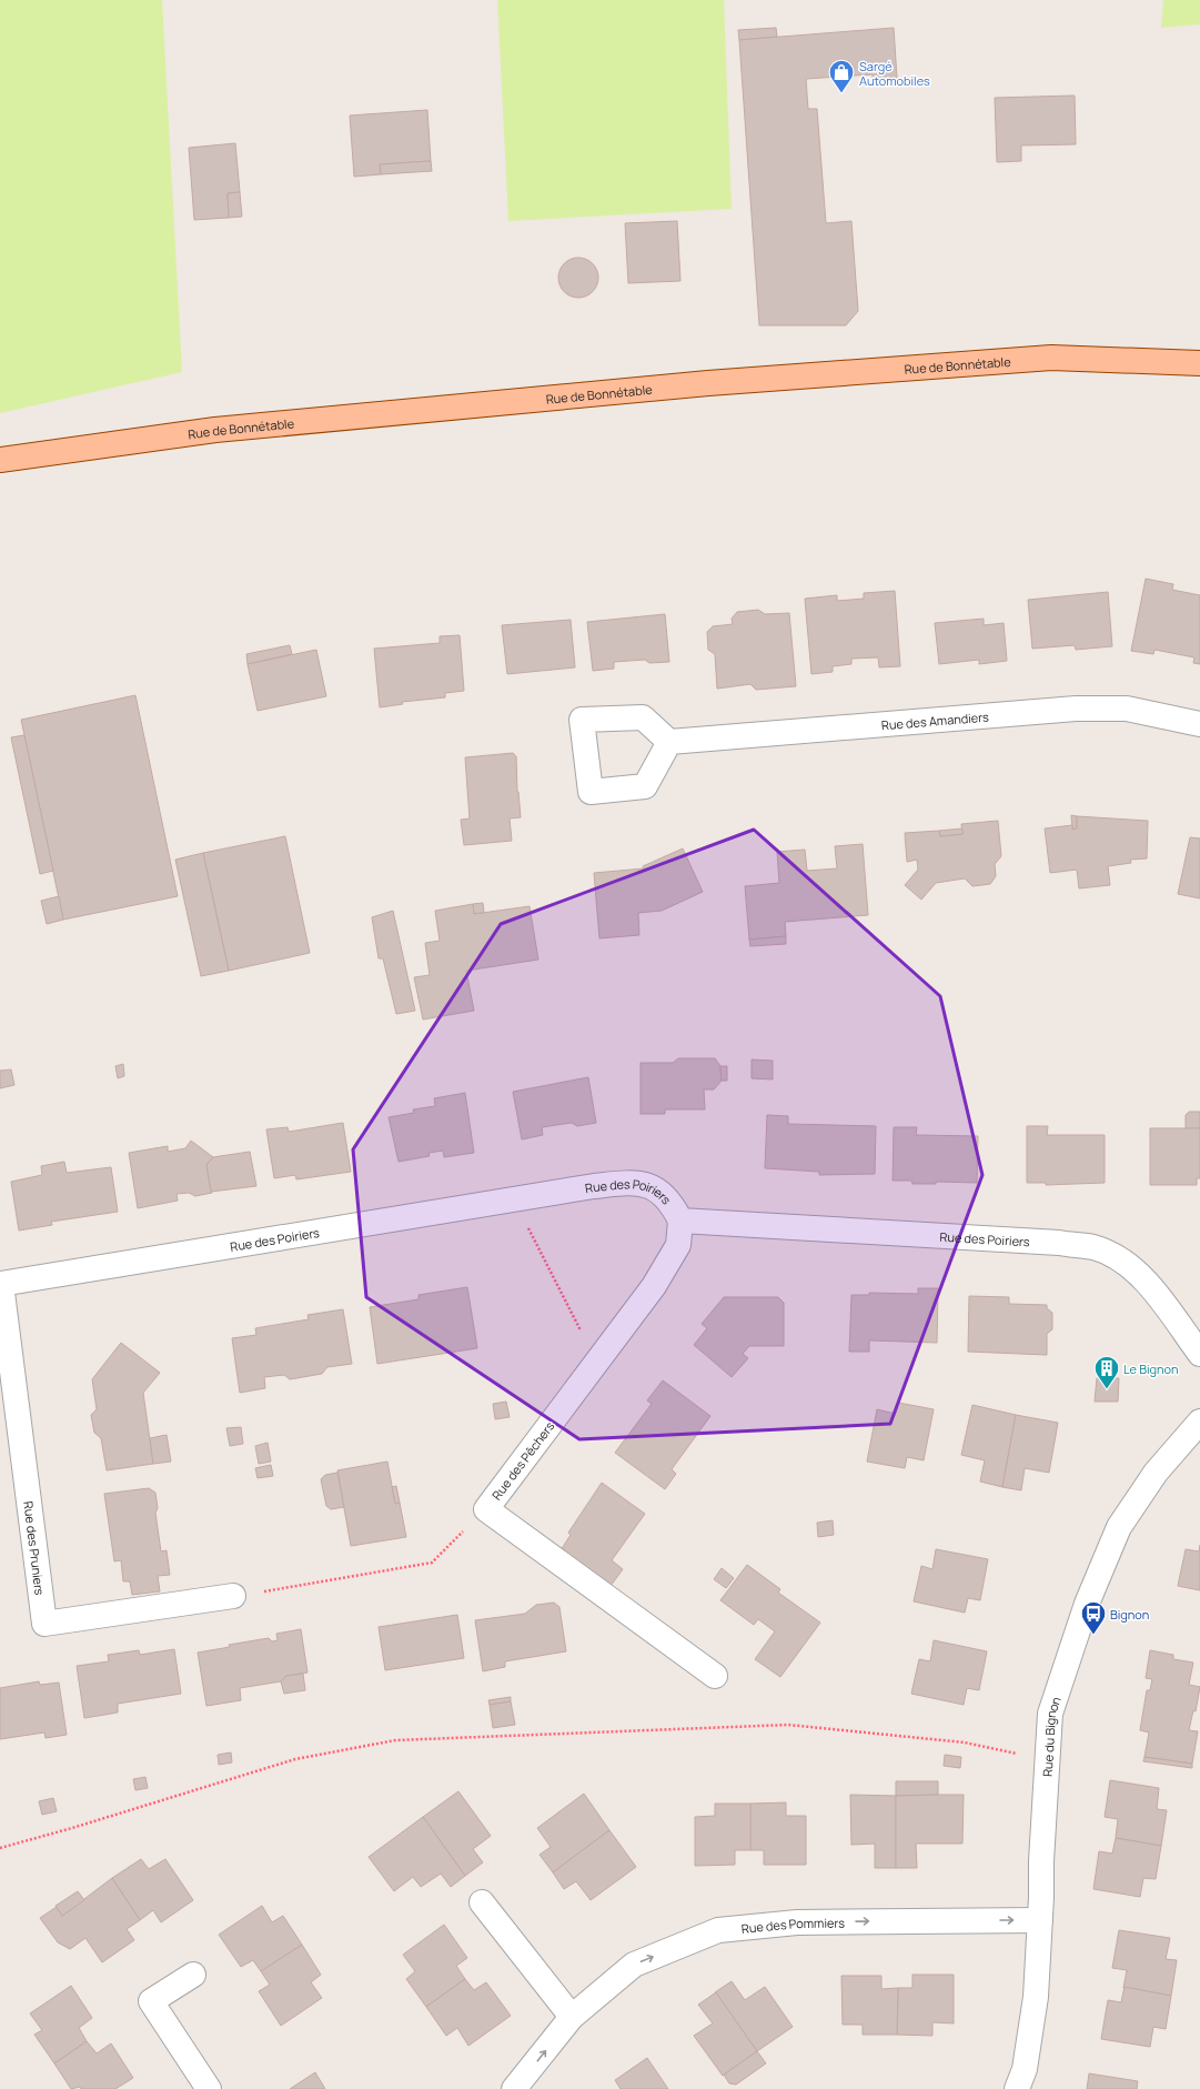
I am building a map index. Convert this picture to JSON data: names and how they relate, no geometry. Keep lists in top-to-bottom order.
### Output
{
  "streets": {
    "main road": ["Rue de Bonnétable"],
    "street": [
      "Rue des Amandiers",
      "Rue des Poiriers",
      "Rue des Pêchers",
      "Rue des Pruniers",
      "Rue du Bignon",
      "Rue des Pommiers"
    ]
  },
  "crossings": [
    ["Rue des Poiriers", "Rue des Pêchers"],
    ["Rue des Poiriers", "Rue des Pruniers"],
    ["Rue du Bignon", "Rue des Pommiers"]
  ],
  "one_way": ["Rue des Pommiers"],
  "places": {
    "shop": ["Sargé Automobiles"],
    "building": ["Le Bignon"],
    "bus stop": ["Bignon"]
  }
}
